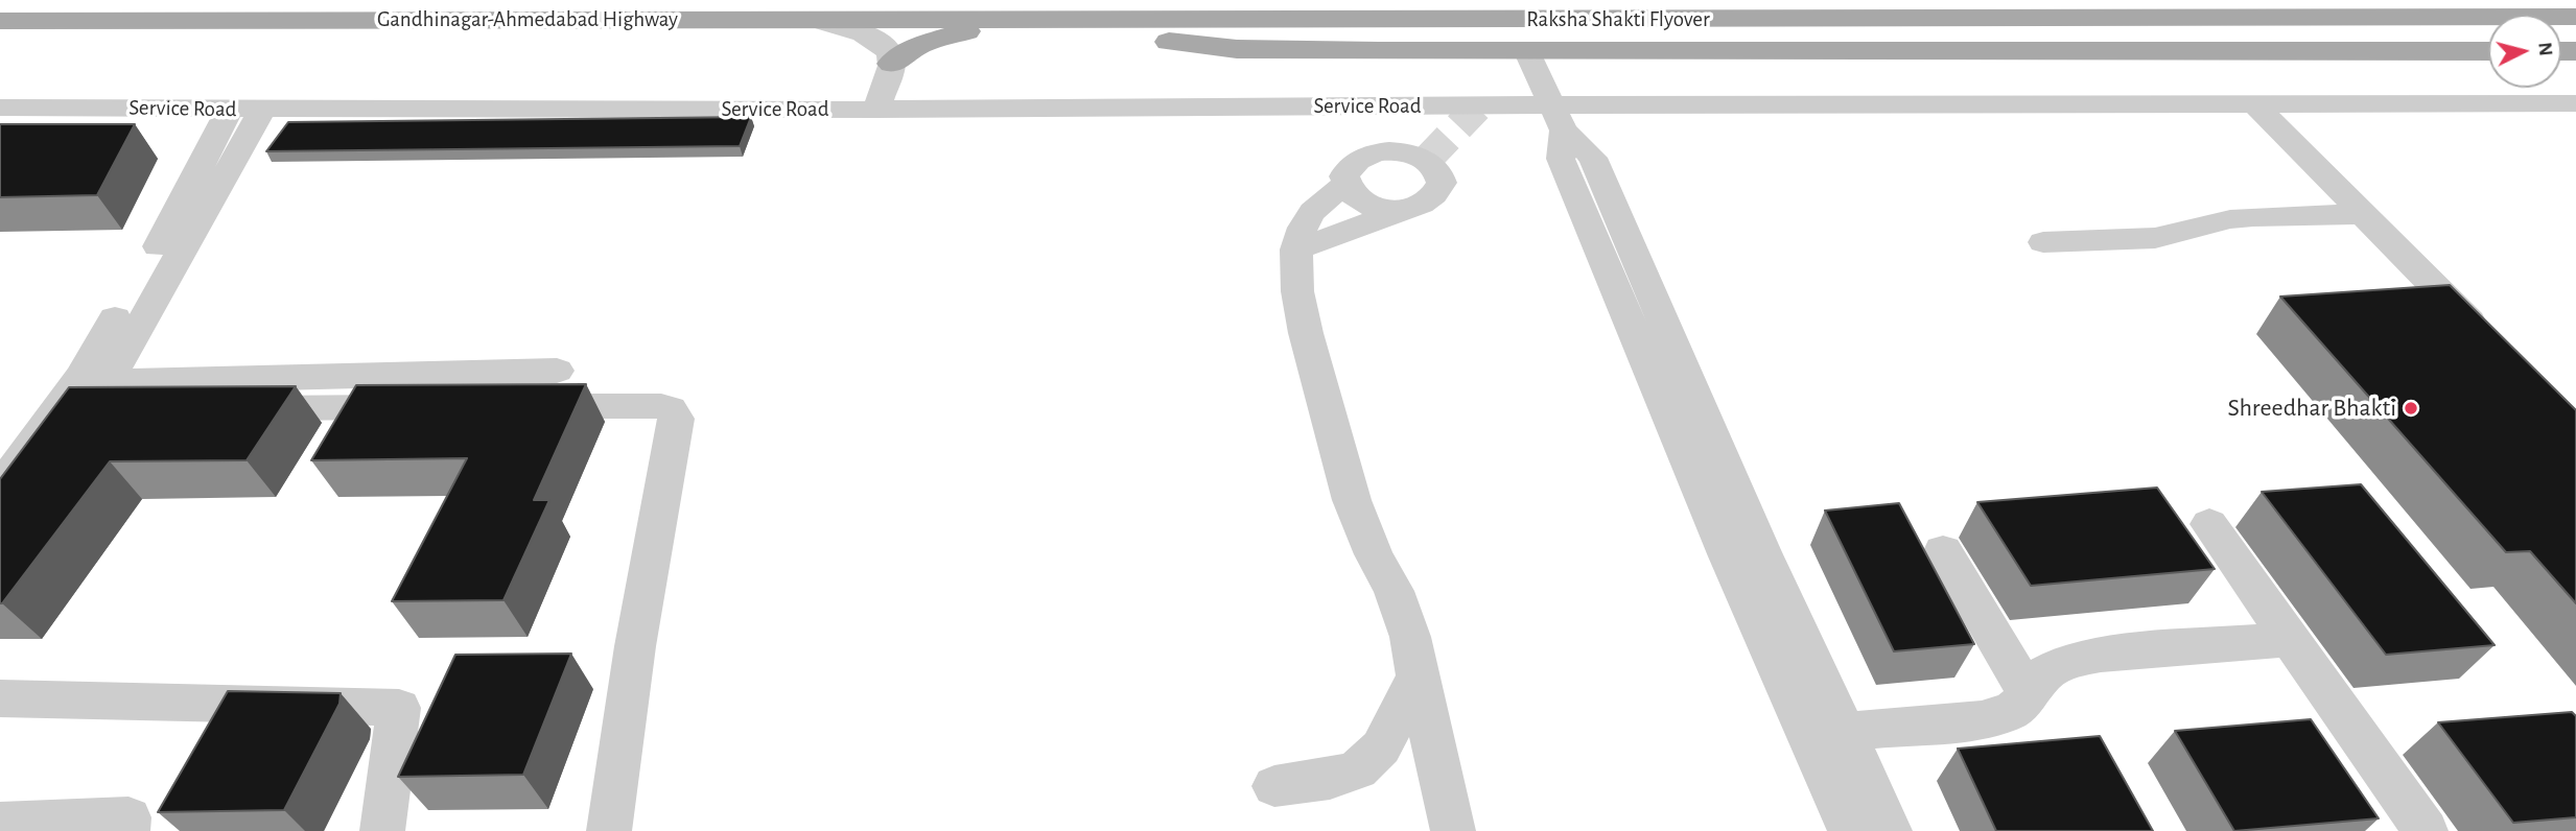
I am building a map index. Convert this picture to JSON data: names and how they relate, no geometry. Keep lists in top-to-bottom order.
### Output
{
  "streets": {
    "main road": ["Gandhinagar-Ahmedabad Highway", "Raksha Shakti Flyover"],
    "street": ["Service Road"]
  },
  "crossings": [
    ["Gandhinagar-Ahmedabad Highway", "Raksha Shakti Flyover"]
  ],
  "places": ["Shreedhar Bhakti"],
  "north": "right"
}
